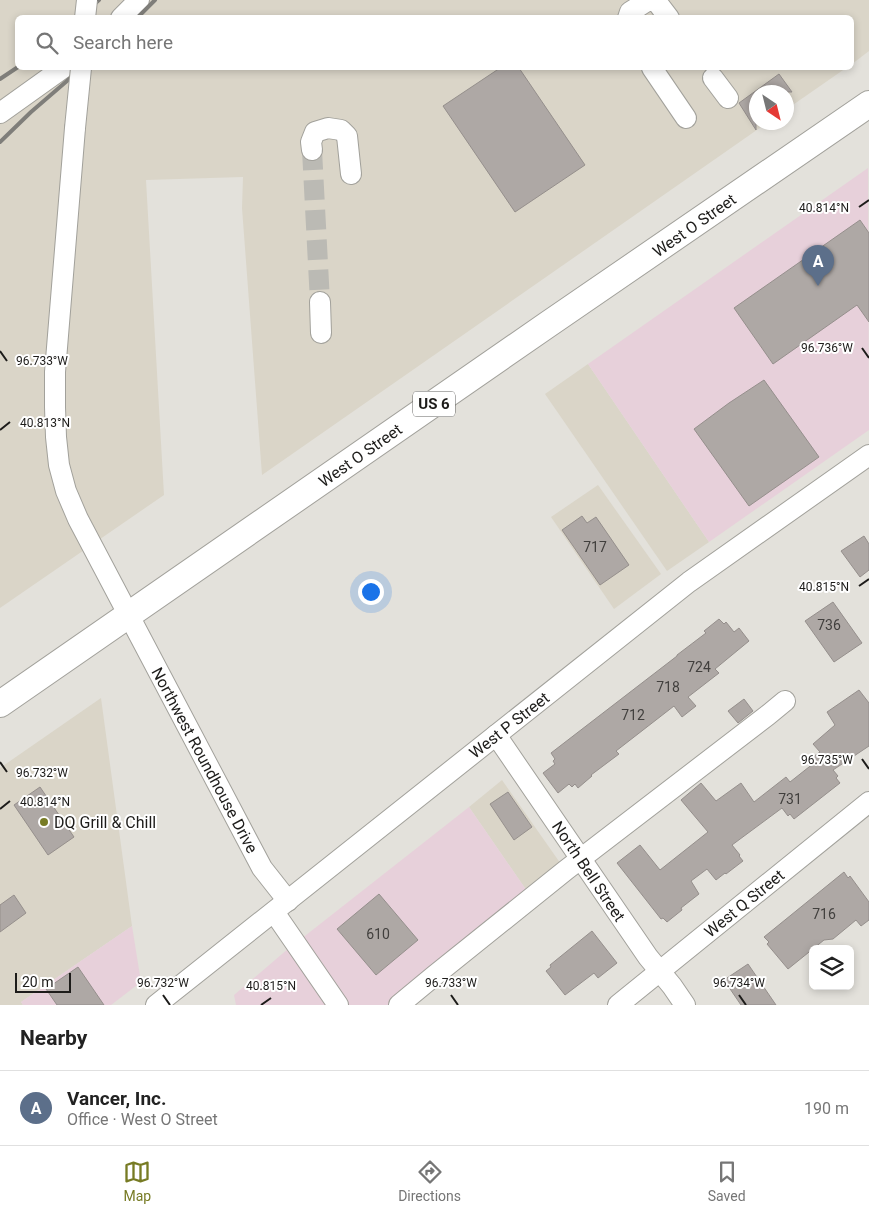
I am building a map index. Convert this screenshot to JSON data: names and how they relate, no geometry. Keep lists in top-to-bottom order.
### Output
{
  "streets": {
    "main road": ["West O Street", "US 6"],
    "street": [
      "West P Street",
      "Northwest Roundhouse Drive",
      "North Bell Street",
      "West Q Street"
    ]
  },
  "crossings": [
    ["West O Street", "Northwest Roundhouse Drive"],
    ["West P Street", "Northwest Roundhouse Drive"],
    ["West P Street", "North Bell Street"],
    ["North Bell Street", "West Q Street"]
  ],
  "places": ["DQ Grill & Chill"],
  "house_numbers": [
    "717",
    "736",
    "724",
    "718",
    "712",
    "731",
    "716",
    "610"
  ],
  "scale_bar": "20 m",
  "north": "bottom right",
  "page": {
    "search": "Search here",
    "pins": "A",
    "scale": "20 m",
    "heading": "Nearby",
    "list": [
      {
        "mark": "A",
        "name": "Vancer, Inc.",
        "note": "Office · West O Street",
        "value": "190 m"
      }
    ],
    "nav": ["Map", "Directions", "Saved"]
  },
  "coordinates": [
    "40.814°N",
    "96.736°W",
    "96.733°W",
    "40.813°N",
    "40.815°N",
    "96.735°W",
    "96.732°W",
    "96.734°W"
  ]
}
